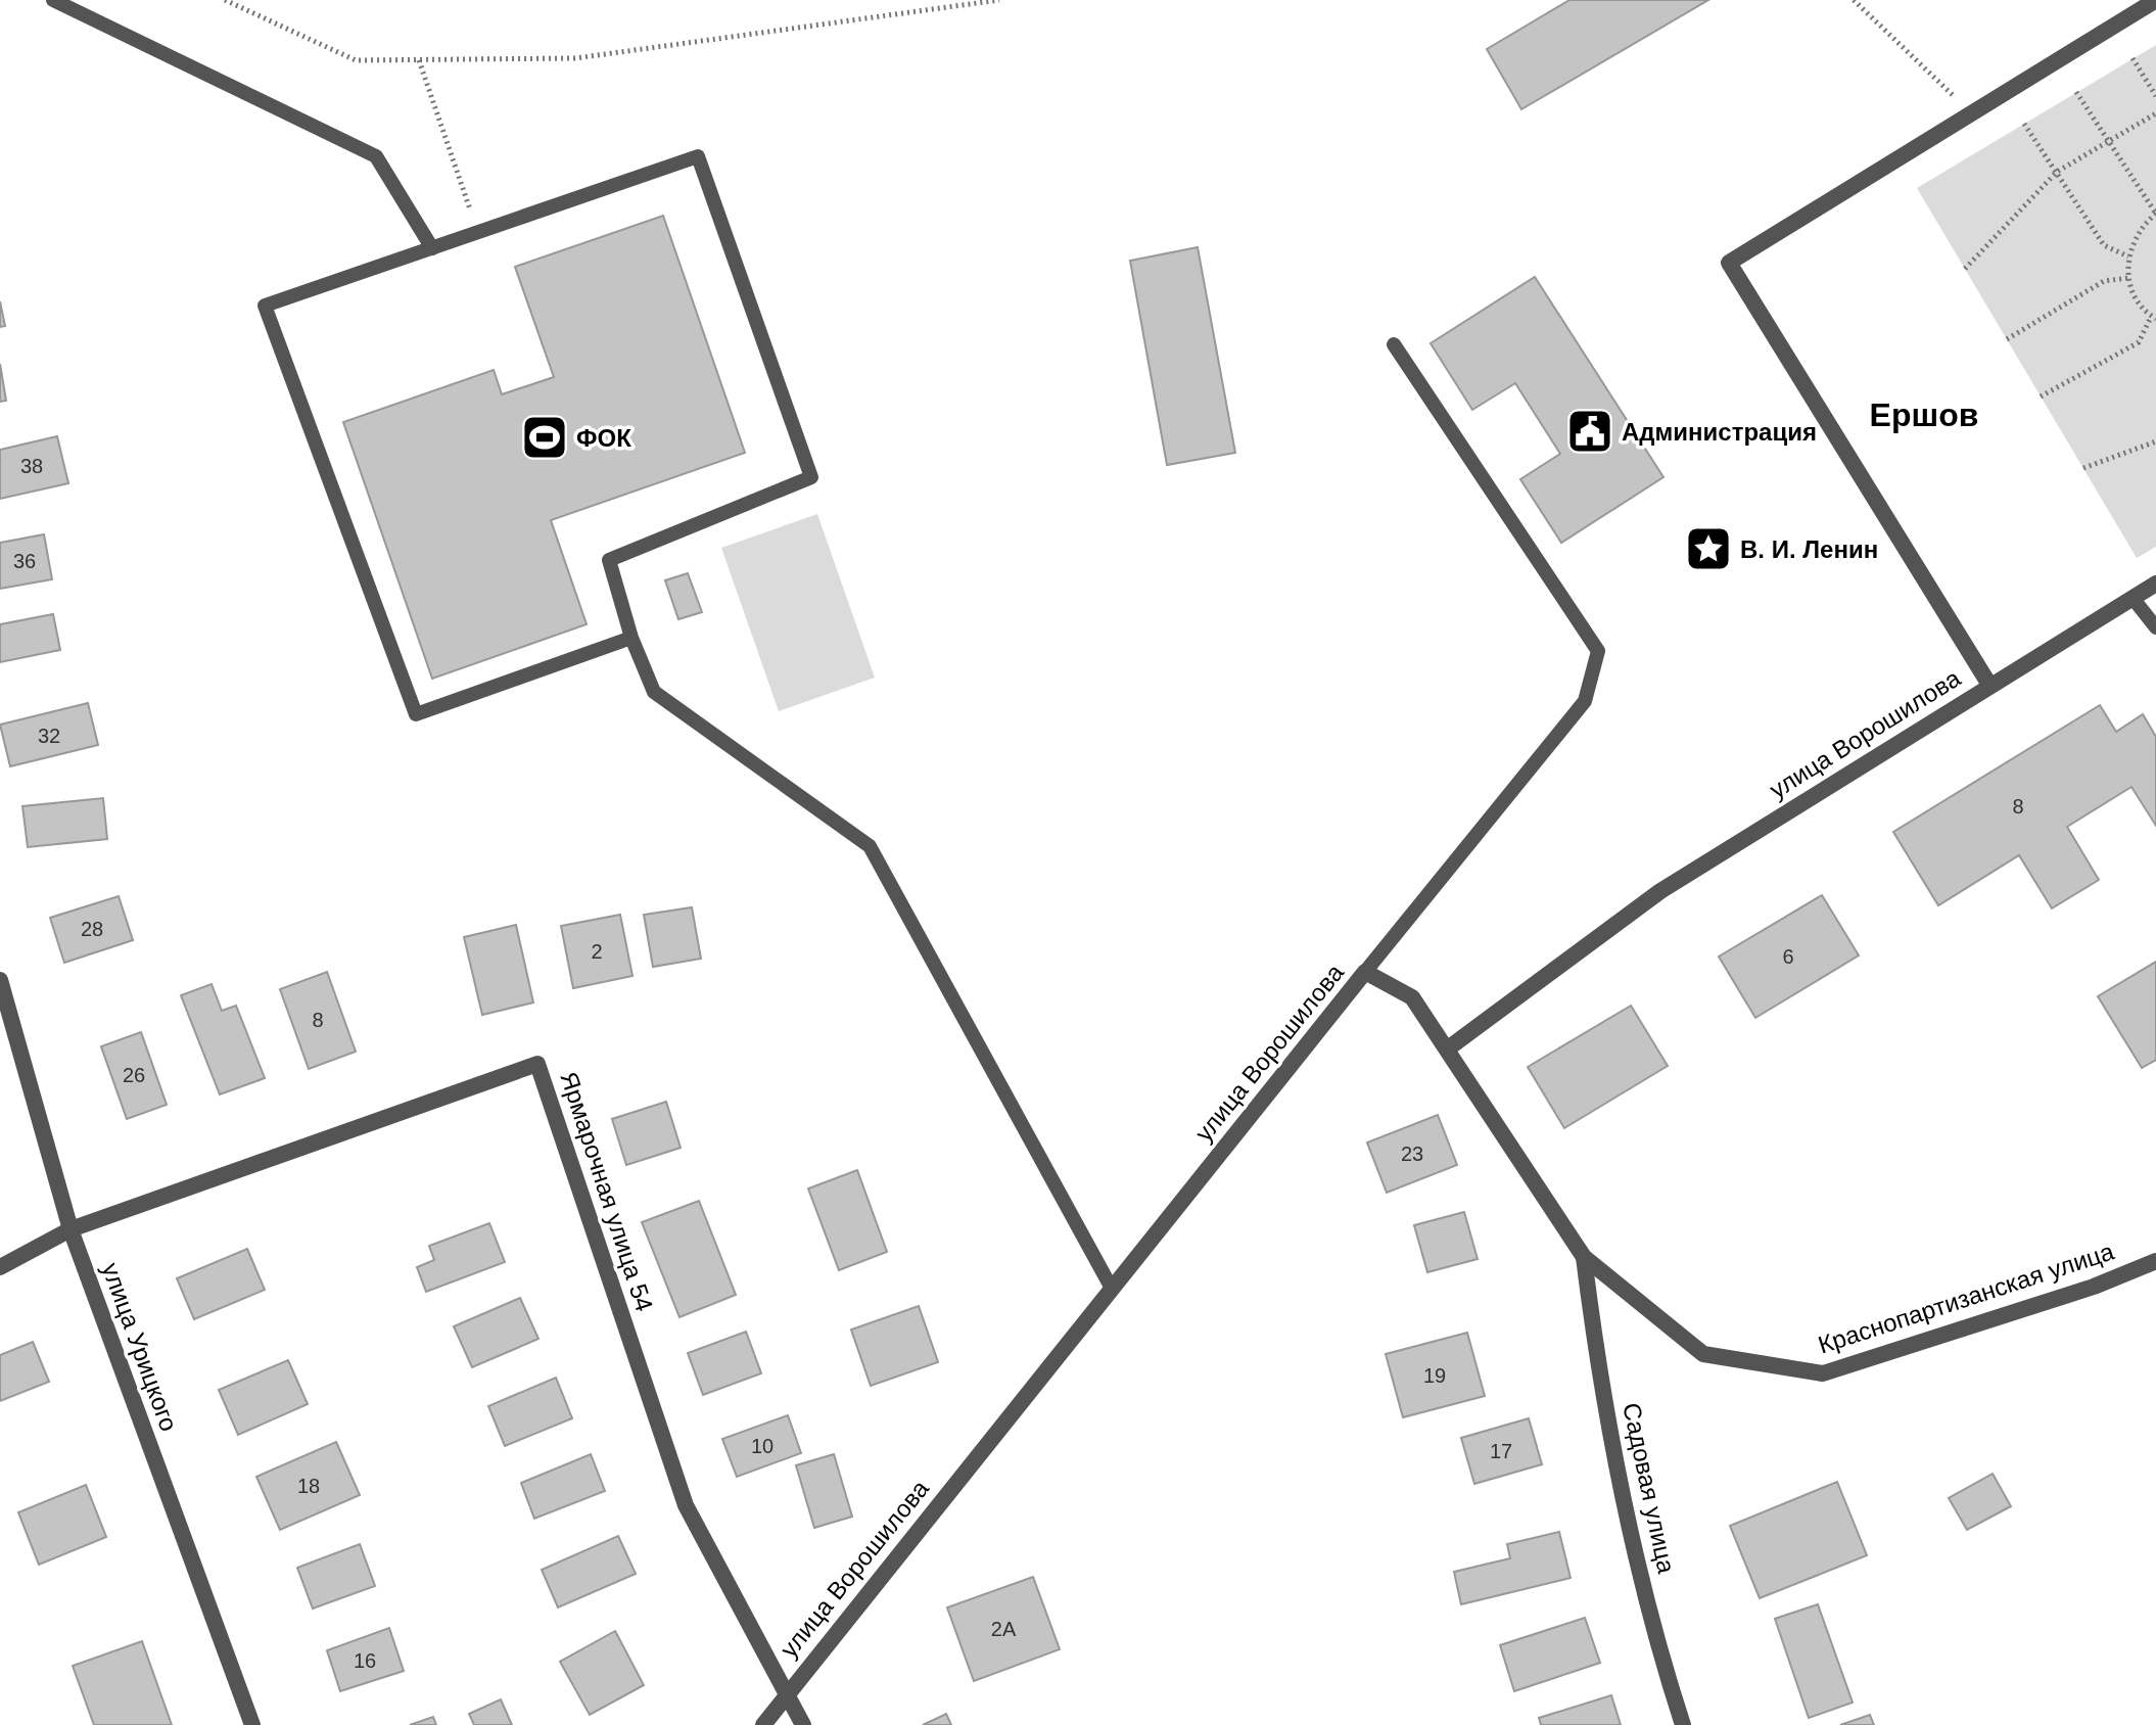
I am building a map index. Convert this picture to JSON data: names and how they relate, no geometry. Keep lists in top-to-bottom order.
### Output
{
  "streets": {
    "street": [
      "улица Ворошилова",
      "Ярмарочная улица 54",
      "Краснопартизанская улица",
      "улица Урицкого",
      "Садовая улица"
    ]
  },
  "crossings": [
    ["улица Ворошилова", "Ярмарочная улица 54"],
    ["улица Ворошилова", "Краснопартизанская улица"],
    ["Ярмарочная улица 54", "улица Урицкого"],
    ["Краснопартизанская улица", "Садовая улица"]
  ],
  "districts": ["Ершов"],
  "places": {
    "public building": ["Администрация"],
    "sports": ["ФОК"],
    "place": ["В. И. Ленин"]
  },
  "house_numbers": [
    "38",
    "36",
    "32",
    "8",
    "28",
    "2",
    "6",
    "8",
    "26",
    "23",
    "19",
    "10",
    "17",
    "18",
    "2А",
    "16"
  ]
}
